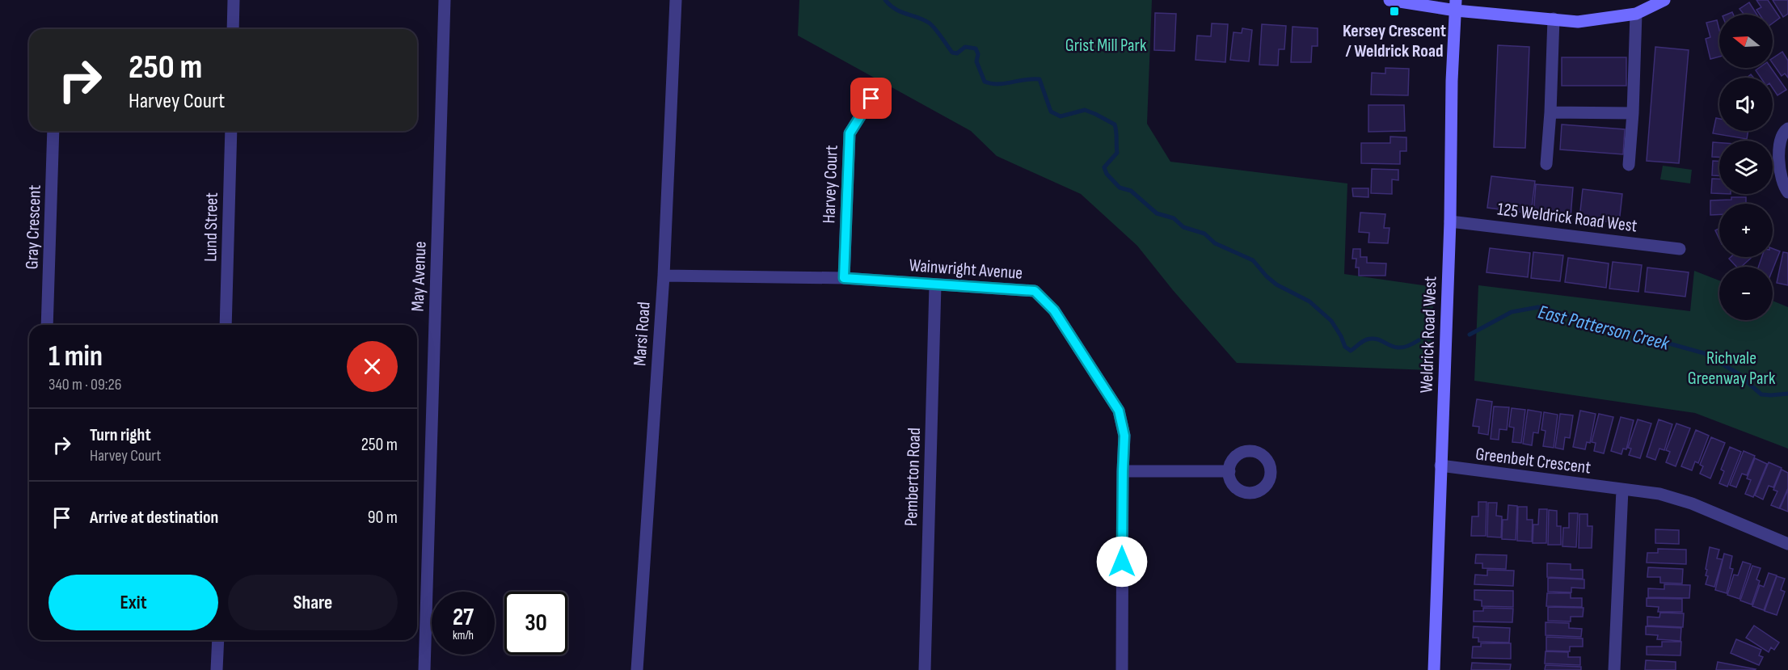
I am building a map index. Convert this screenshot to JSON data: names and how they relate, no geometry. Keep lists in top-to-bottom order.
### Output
{
  "streets": {
    "street": [
      "Harvey Court",
      "125 Weldrick Road West",
      "Gray Crescent",
      "Lund Street",
      "Wainwright Avenue",
      "May Avenue",
      "Marsi Road",
      "Weldrick Road West",
      "Greenbelt Crescent",
      "Pemberton Road"
    ]
  },
  "crossings": [
    ["Harvey Court", "Wainwright Avenue"],
    ["125 Weldrick Road West", "Weldrick Road West"],
    ["Wainwright Avenue", "Marsi Road"],
    ["Wainwright Avenue", "Pemberton Road"],
    ["Weldrick Road West", "Greenbelt Crescent"]
  ],
  "water": ["East Patterson Creek"],
  "parks": ["Grist Mill Park", "Richvale Greenway Park"],
  "places": {
    "transit": ["Kersey Crescent / Weldrick Road"]
  },
  "north": "left",
  "page": {
    "map_buttons": ["+", "−"],
    "turn": ["250 m", "Harvey Court"],
    "heading": ["1 min", "340 m · 09:26"],
    "list": [
      {
        "name": "Turn right",
        "note": "Harvey Court",
        "value": "250 m"
      },
      {
        "name": "Arrive at destination",
        "value": "90 m"
      }
    ],
    "buttons": ["Exit", "Share"],
    "speed": "27 km/h",
    "limit": "30"
  }
}
